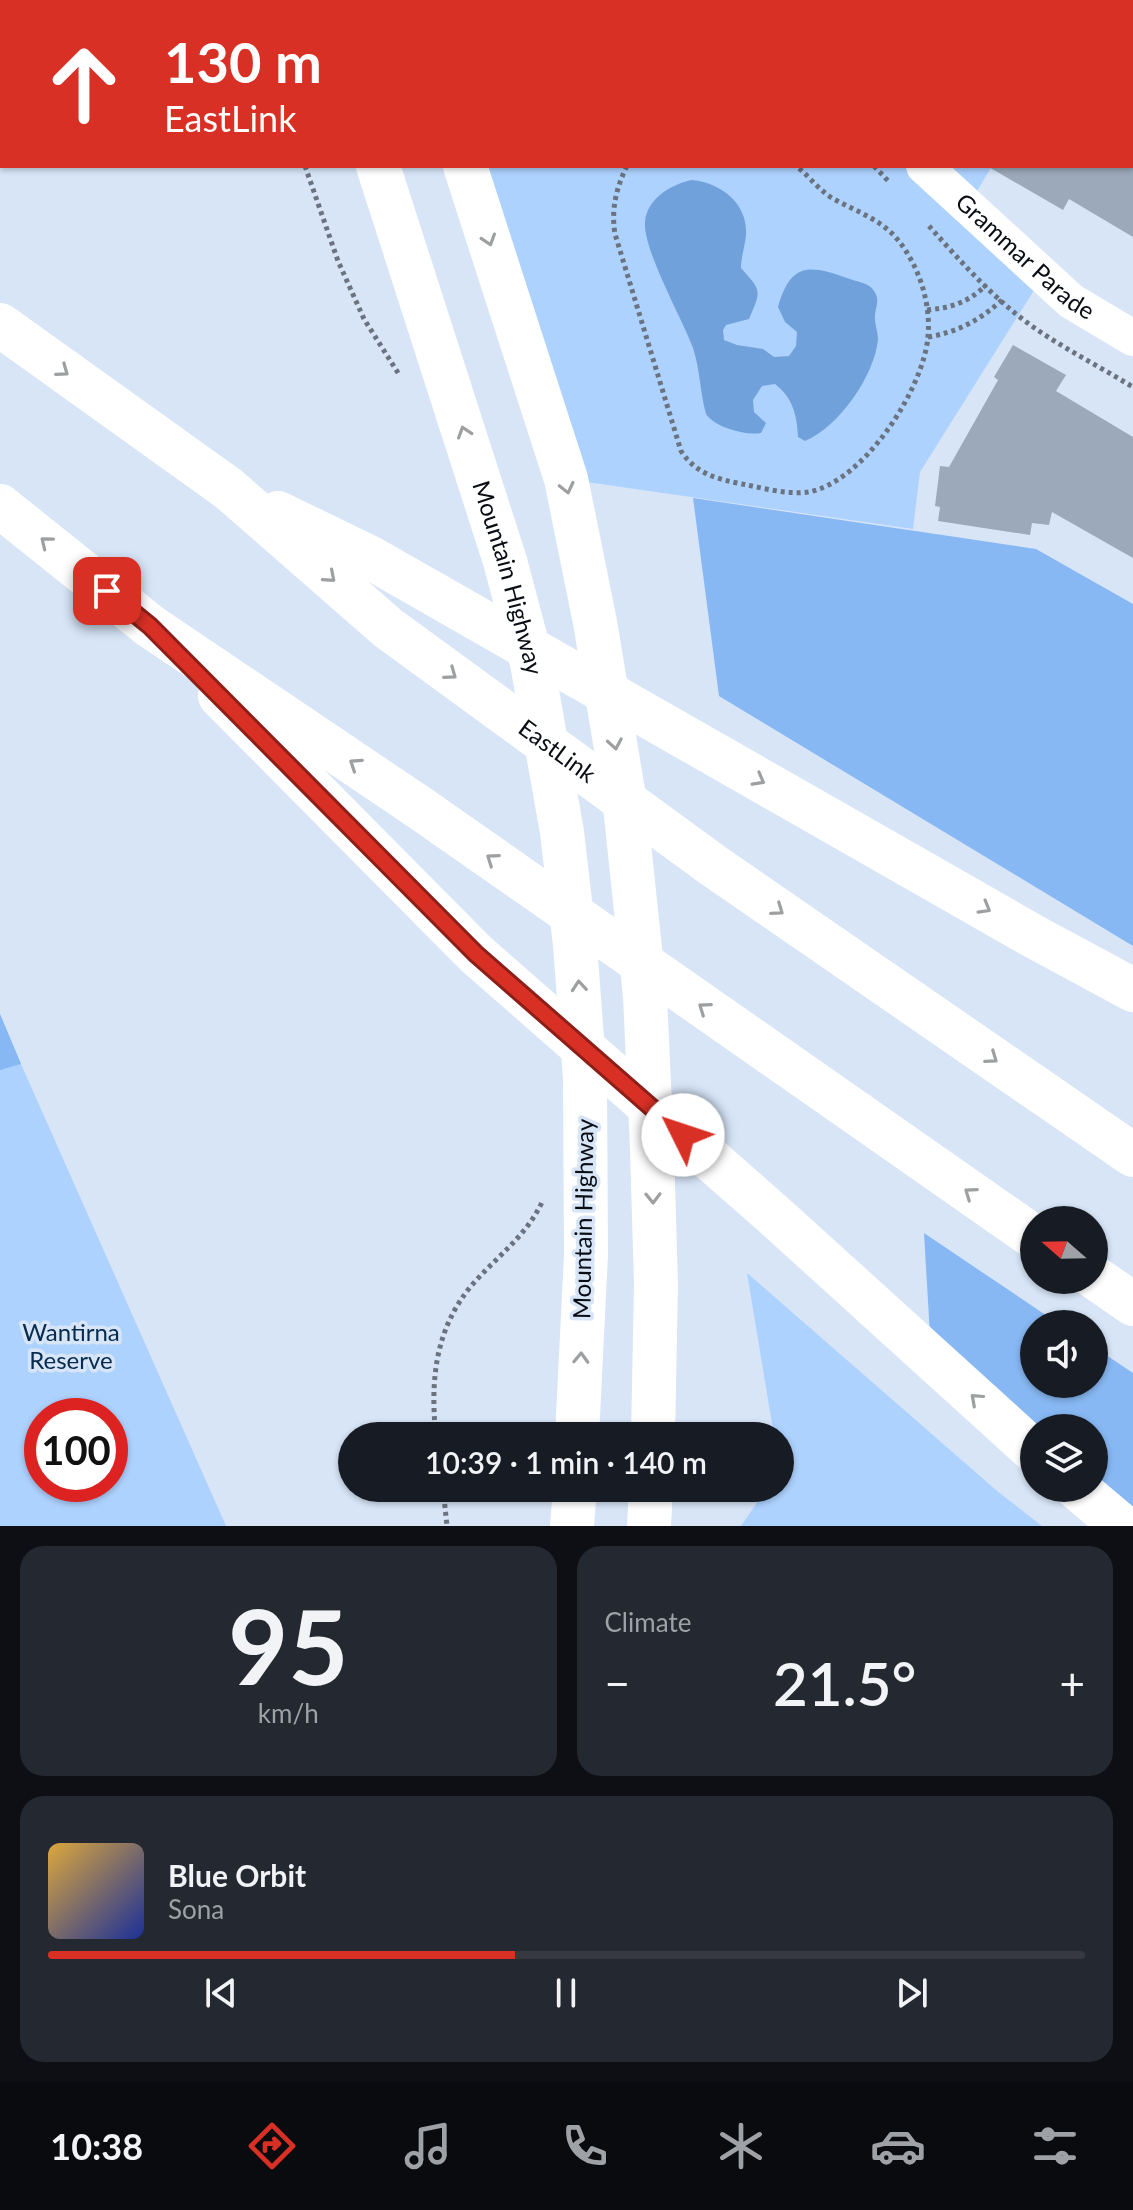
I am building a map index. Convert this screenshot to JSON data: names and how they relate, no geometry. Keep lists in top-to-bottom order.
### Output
{
  "streets": {
    "main road": ["Mountain Highway", "EastLink"],
    "street": ["Grammar Parade"]
  },
  "parks": ["Wantirna Reserve"],
  "north": "left",
  "page": {
    "turn": ["130 m", "EastLink"],
    "limit": "100",
    "trip": "10:39 · 1 min · 140 m",
    "tile": [
      ["95", "km/h"],
      "Climate"
    ],
    "heat": ["−", "21.5°", "+"],
    "song": ["Blue Orbit", "Sona"],
    "tabs": "10:38"
  }
}
